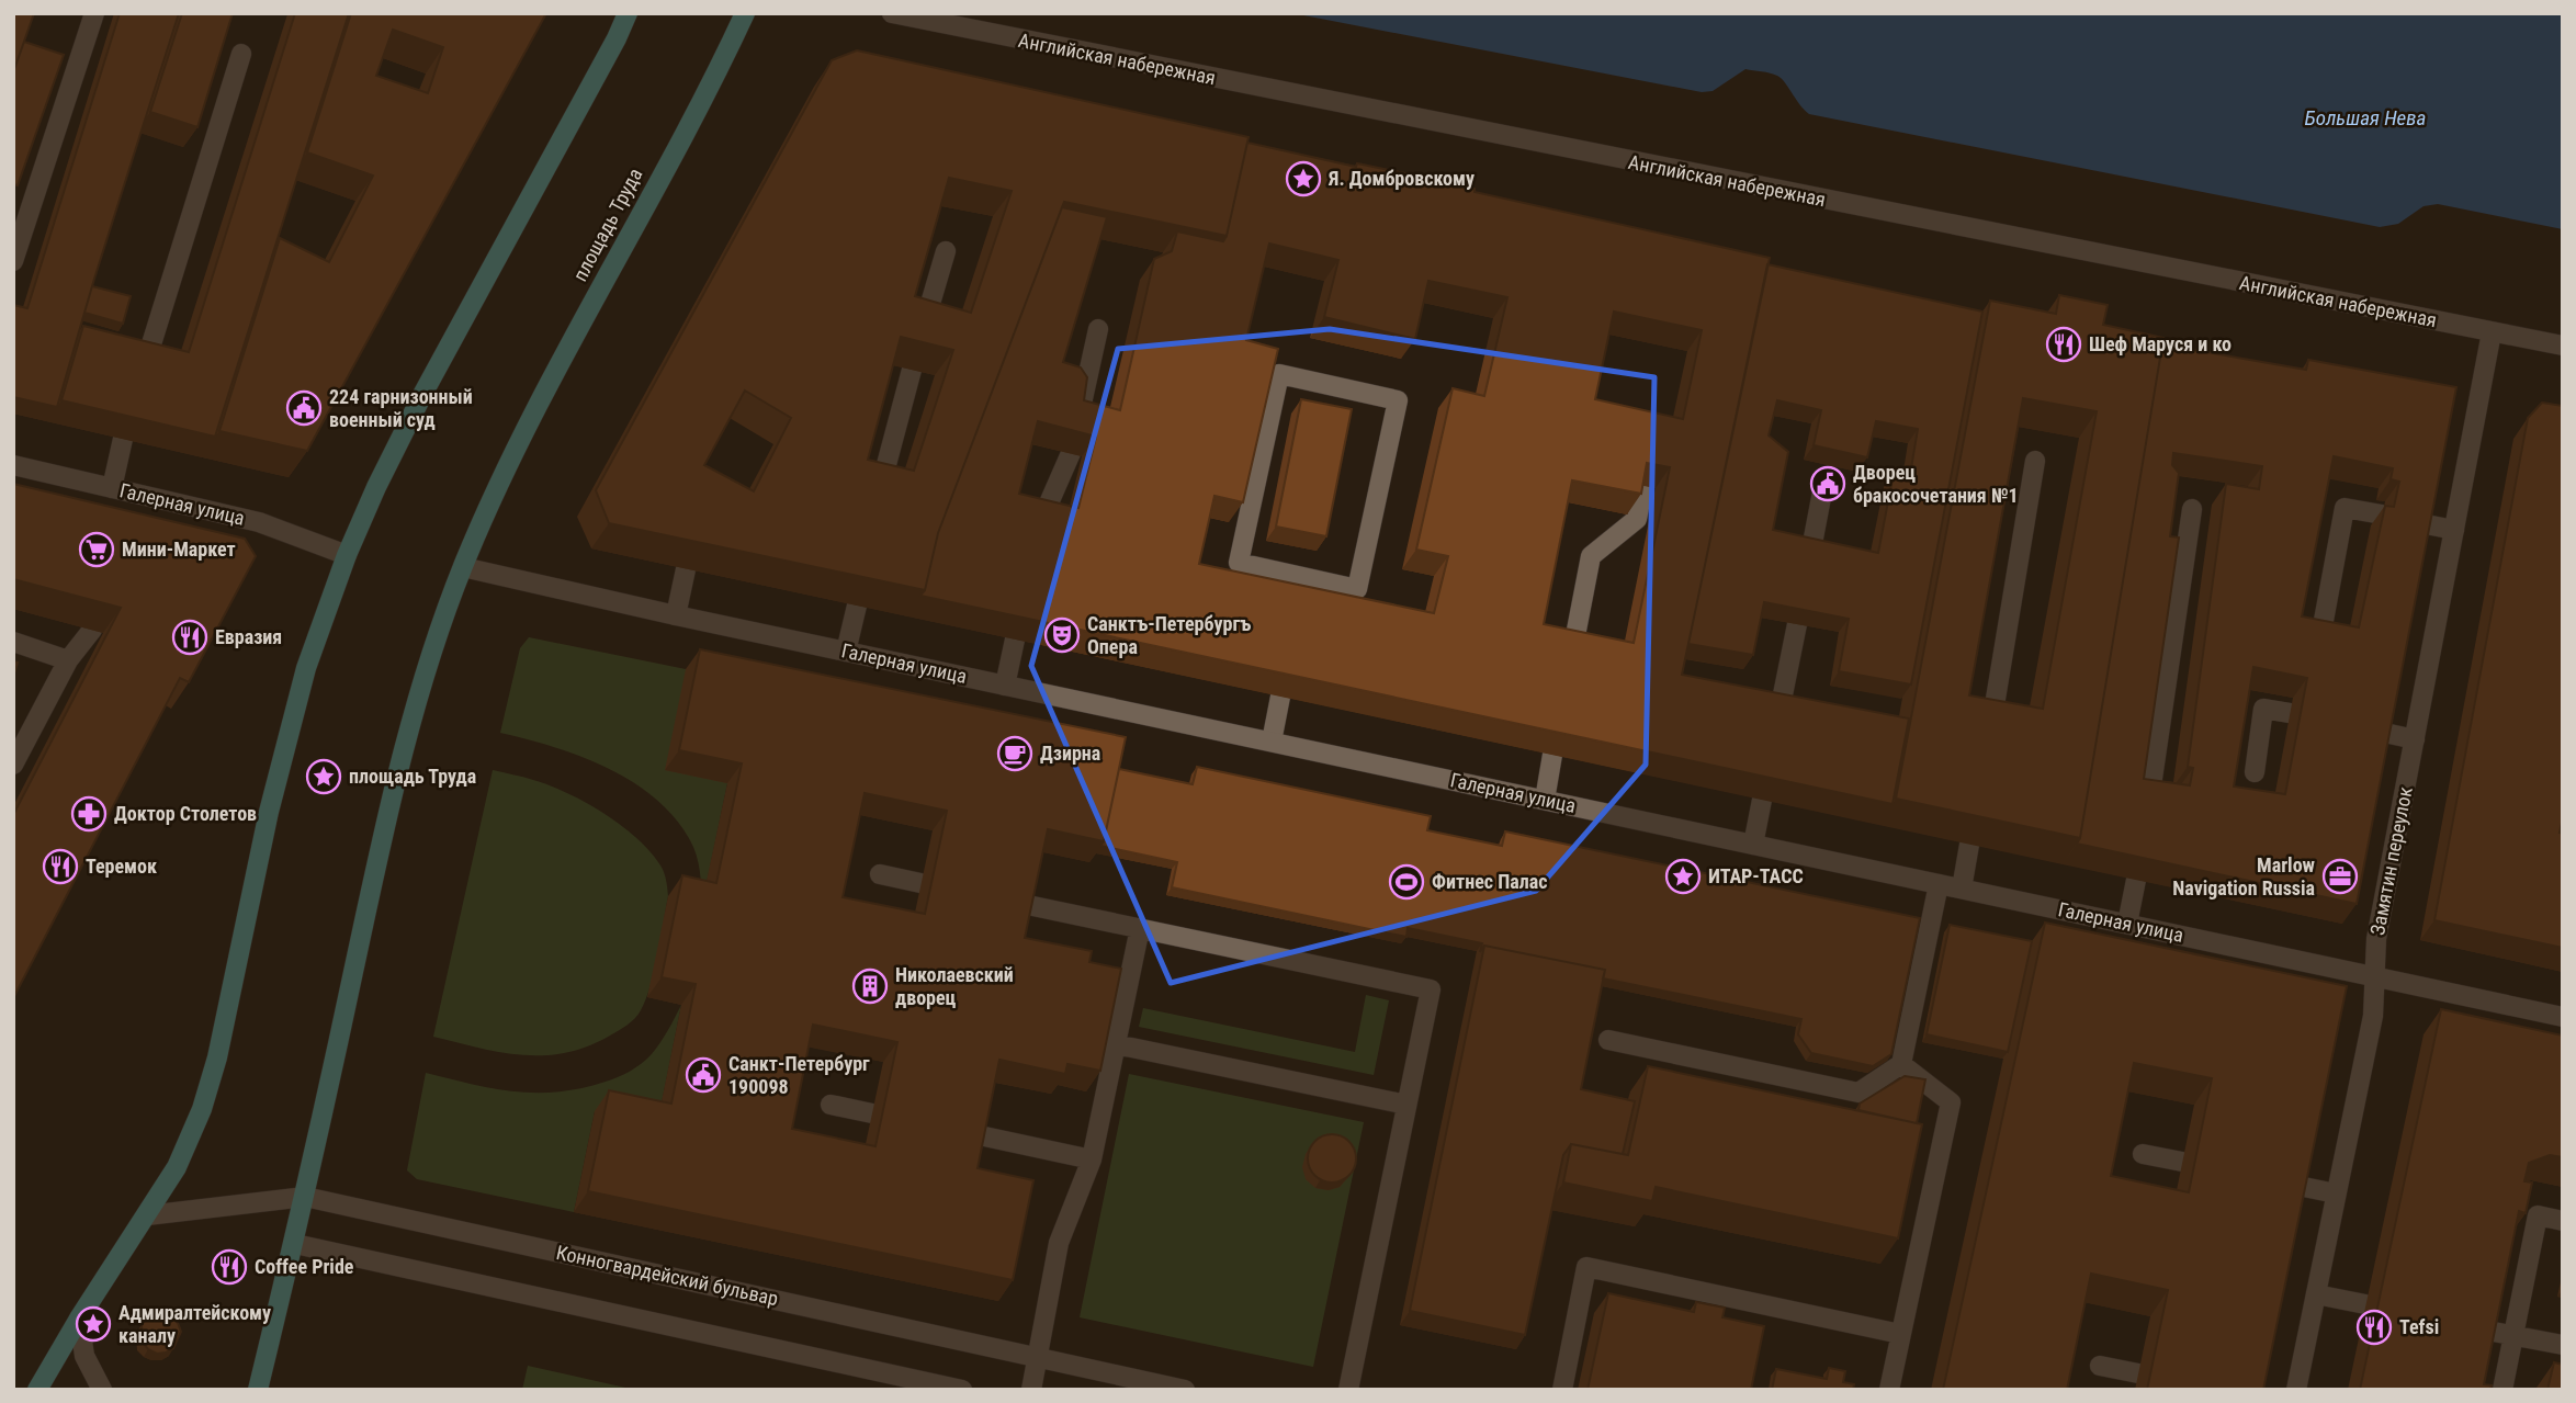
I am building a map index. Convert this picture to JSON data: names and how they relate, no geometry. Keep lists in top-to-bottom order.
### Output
{
  "streets": {
    "main road": ["площадь Труда"],
    "street": [
      "Английская набережная",
      "Галерная улица",
      "Замятин переулок",
      "Конногвардейский бульвар"
    ]
  },
  "crossings": [
    ["Английская набережная", "Замятин переулок"],
    ["площадь Труда", "Галерная улица"],
    ["площадь Труда", "Конногвардейский бульвар"],
    ["Галерная улица", "Замятин переулок"]
  ],
  "water": ["Большая Нева"],
  "places": {
    "place": [
      "Я. Домбровскому",
      "площадь Труда",
      "ИТАР-ТАСС",
      "Адмиралтейскому каналу"
    ],
    "restaurant": [
      "Шеф Маруся и ко",
      "Евразия",
      "Теремок",
      "Coffee Pride",
      "Tefsi"
    ],
    "public building": ["224 гарнизонный военный суд", "Дворец бракосочетания №1", "Санкт-Петербург 190098"],
    "supermarket": ["Мини-Маркет"],
    "theatre": ["Санктъ-Петербургъ Опера"],
    "cafe": ["Дзирна"],
    "pharmacy": ["Доктор Столетов"],
    "office": ["Marlow Navigation Russia"],
    "sports": ["Фитнес Палас"],
    "building": ["Николаевский дворец"]
  }
}
